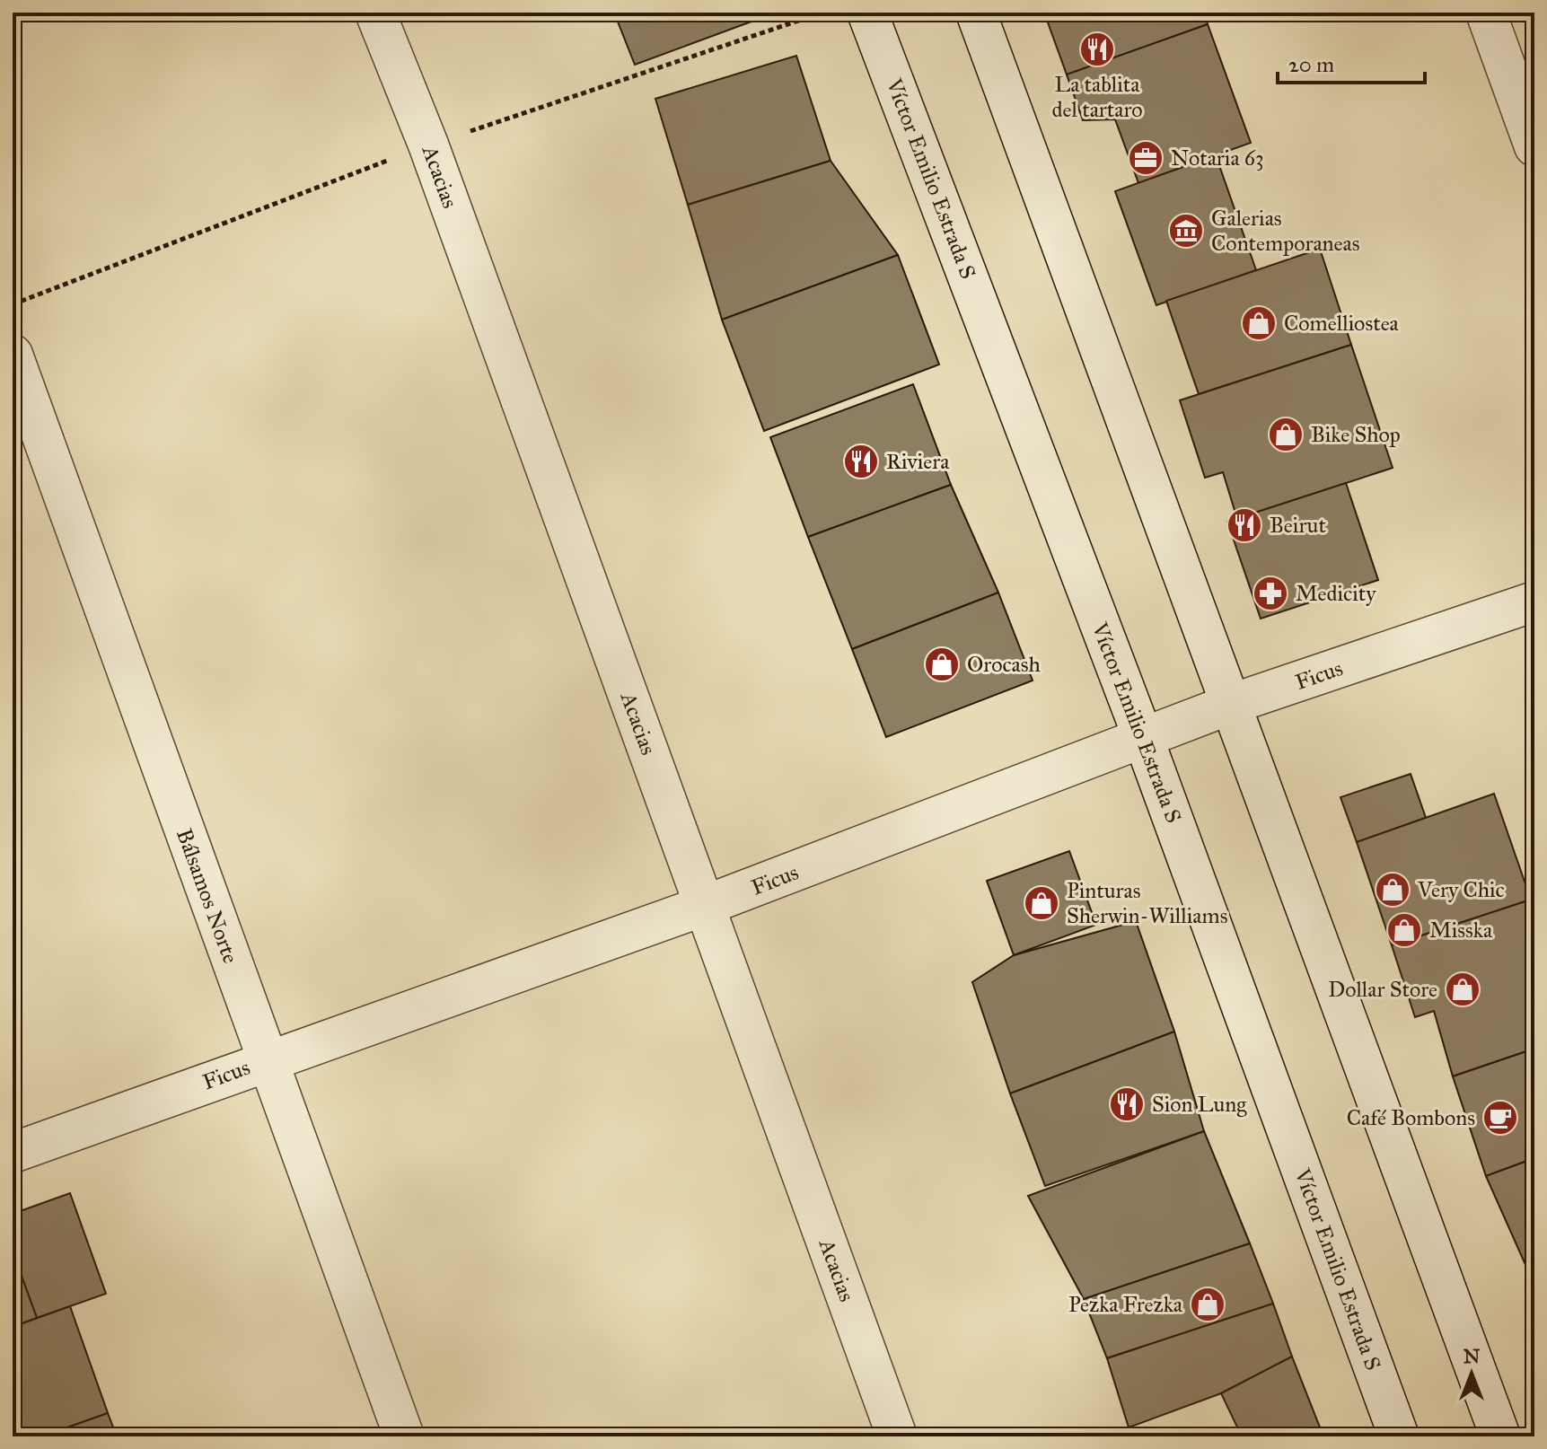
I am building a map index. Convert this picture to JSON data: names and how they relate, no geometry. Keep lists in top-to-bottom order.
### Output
{
  "streets": {
    "street": [
      "Acacias",
      "Víctor Emilio Estrada S",
      "Ficus",
      "Bálsamos Norte"
    ]
  },
  "crossings": [
    ["Acacias", "Ficus"],
    ["Víctor Emilio Estrada S", "Ficus"],
    ["Ficus", "Bálsamos Norte"]
  ],
  "places": {
    "restaurant": [
      "La tablita del tartaro",
      "Riviera",
      "Beirut",
      "Sion Lung"
    ],
    "office": ["Notaria 63"],
    "museum": ["Galerias Contemporaneas"],
    "shop": [
      "Comelliostea",
      "Bike Shop",
      "Orocash",
      "Very Chic",
      "Pinturas Sherwin-Williams",
      "Misska",
      "Dollar Store",
      "Pezka Frezka"
    ],
    "pharmacy": ["Medicity"],
    "cafe": ["Café Bombons"]
  },
  "scale_bar": "20 m",
  "north": "top"
}
